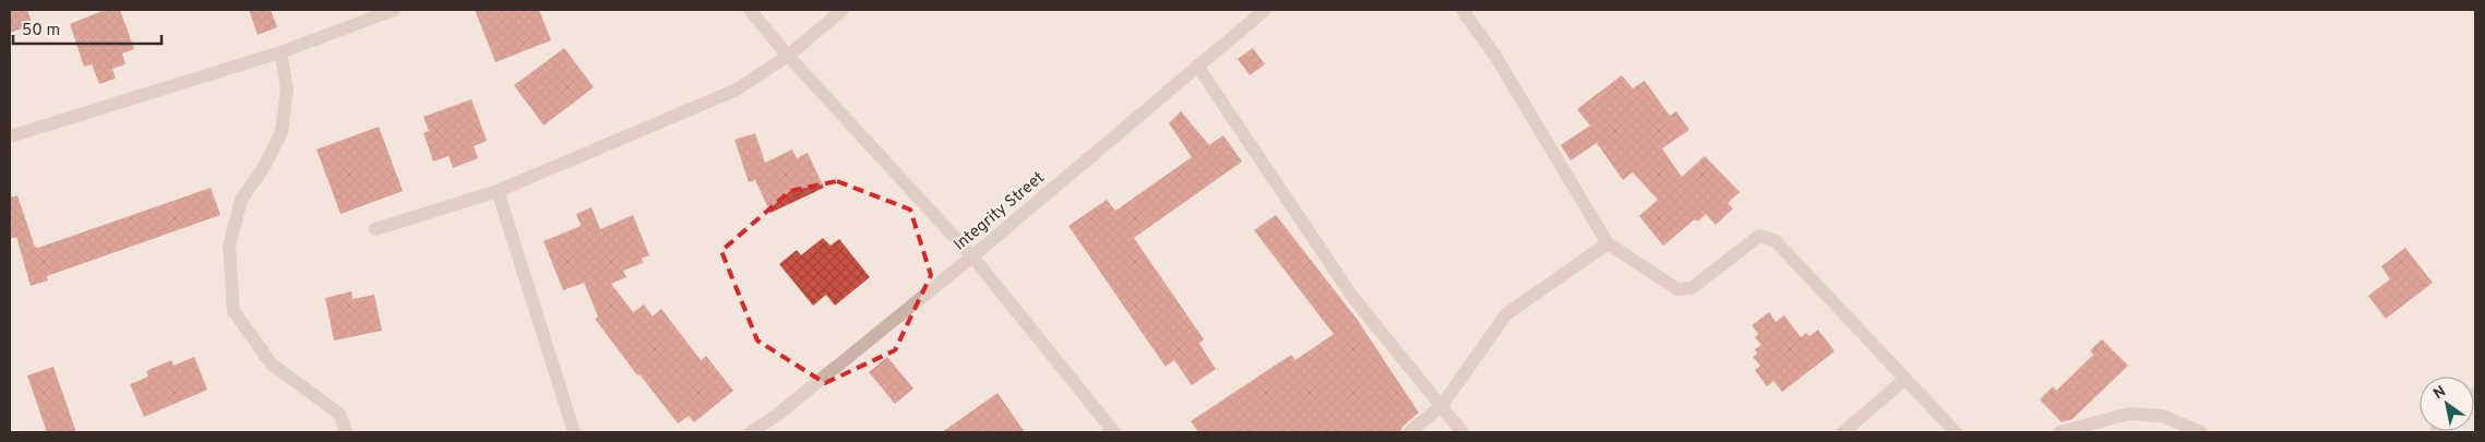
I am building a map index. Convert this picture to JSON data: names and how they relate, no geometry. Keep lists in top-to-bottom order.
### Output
{
  "streets": {
    "street": ["Integrity Street"]
  },
  "scale_bar": "50 m",
  "north": "top left"
}
